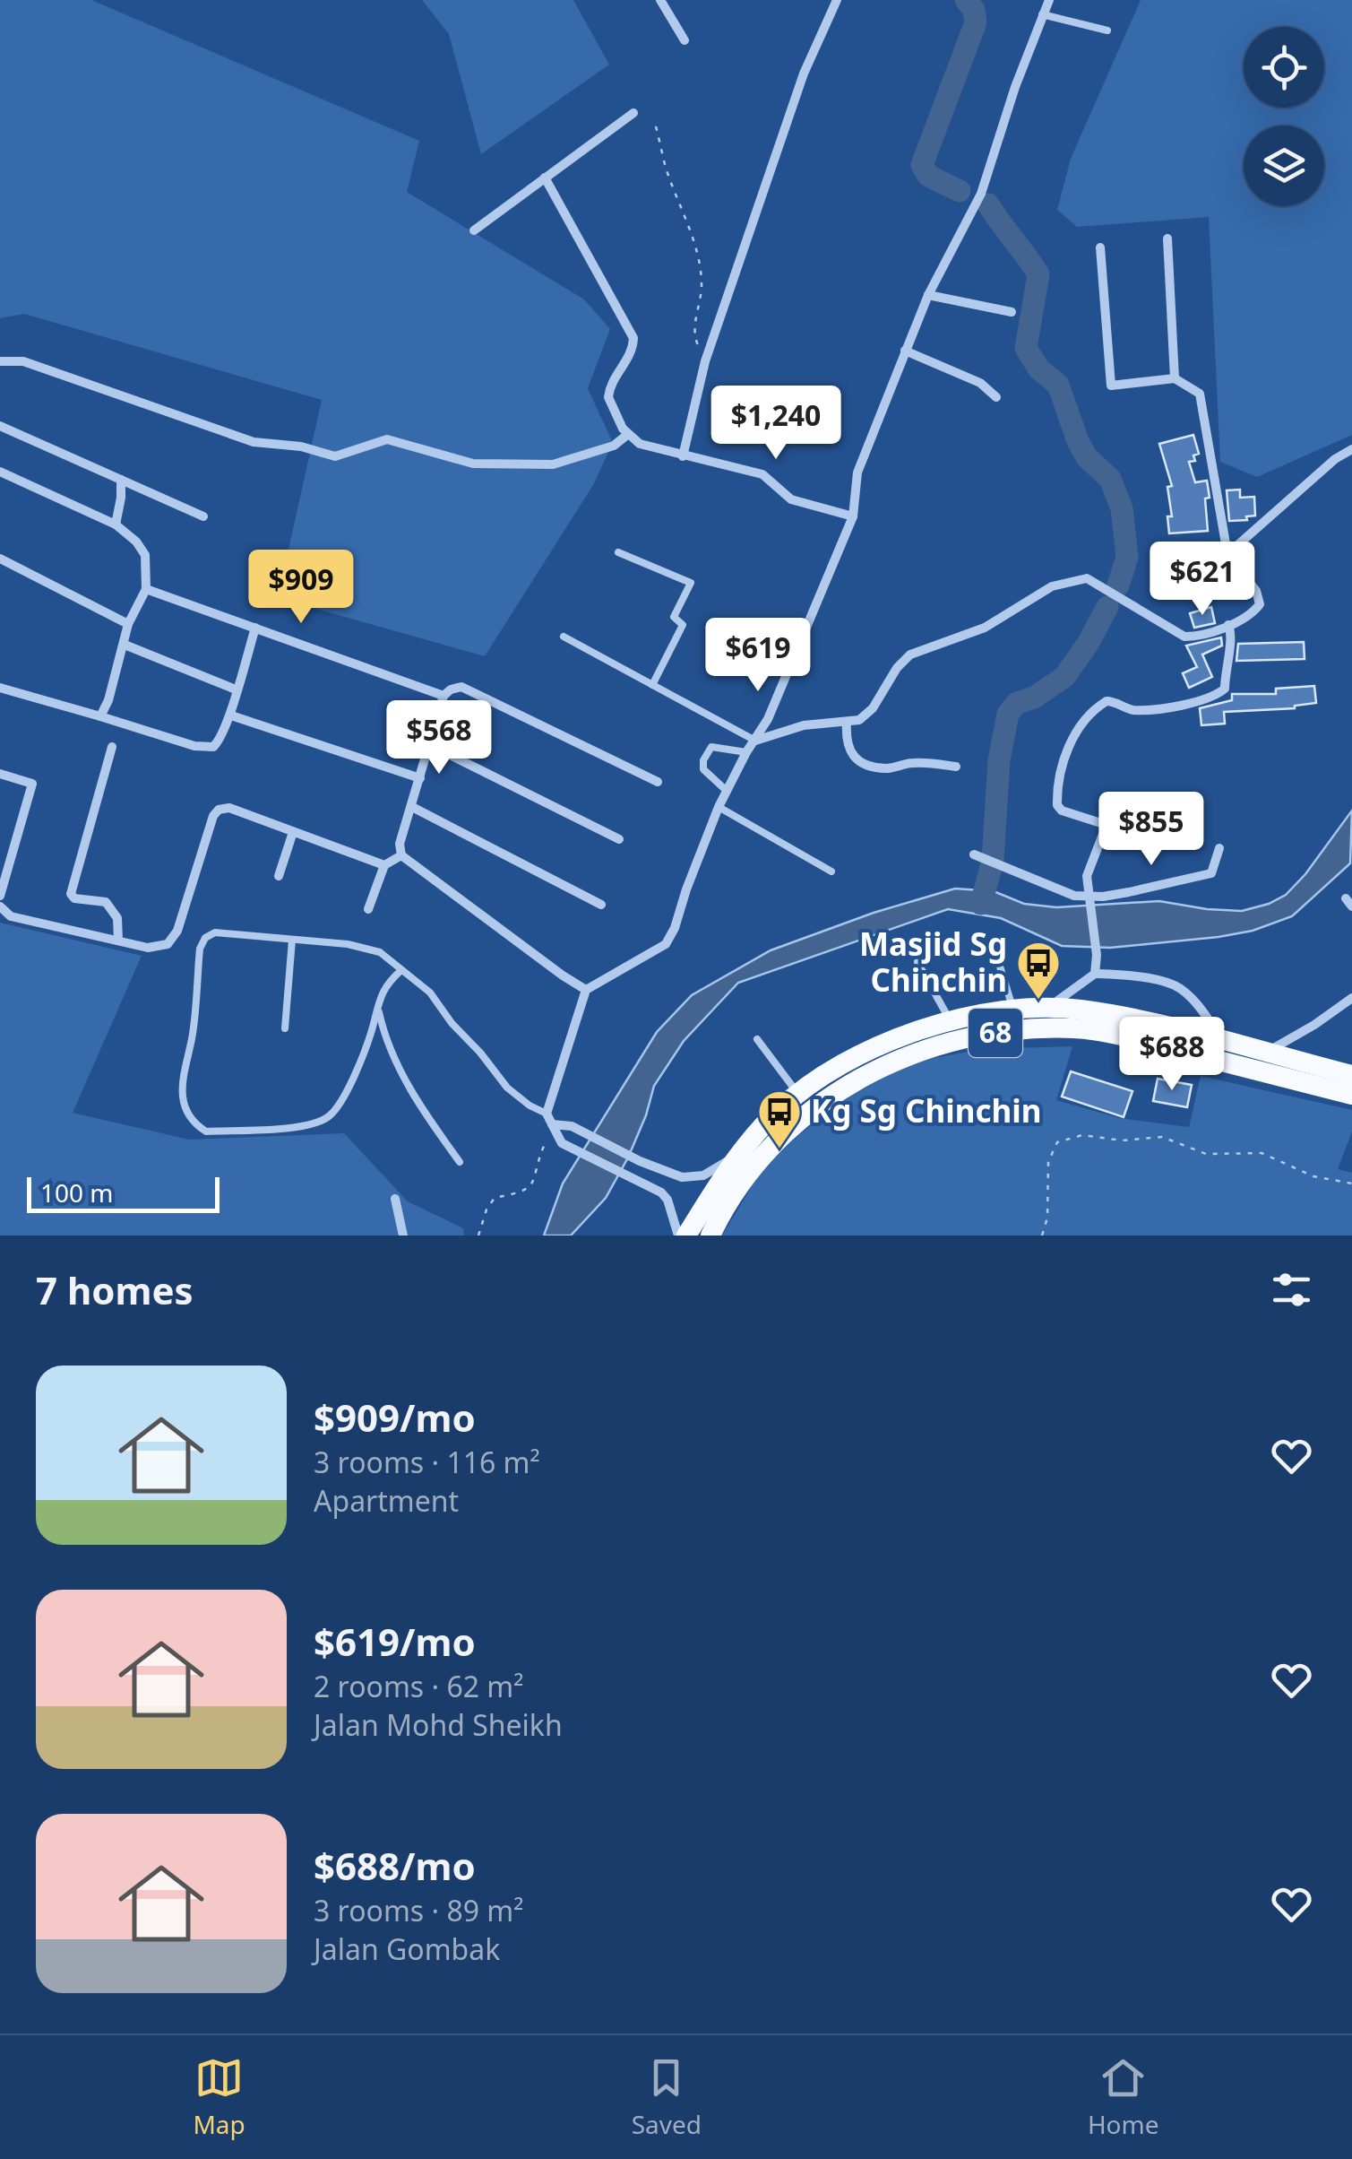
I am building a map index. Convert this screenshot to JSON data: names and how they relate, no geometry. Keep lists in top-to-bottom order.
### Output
{
  "streets": {
    "main road": ["68"]
  },
  "places": {
    "bus stop": ["Masjid Sg Chinchin", "Kg Sg Chinchin"]
  },
  "scale_bar": "100 m",
  "page": {
    "price": [
      "$1,240",
      "$621",
      "$909",
      "$619",
      "$568",
      "$855",
      "$688"
    ],
    "scale": "100 m",
    "heading": "7 homes",
    "list": [
      {
        "name": "$909/mo",
        "note": "3 rooms · 116 m² · Apartment"
      },
      {
        "name": "$619/mo",
        "note": "2 rooms · 62 m² · Jalan Mohd Sheikh"
      },
      {
        "name": "$688/mo",
        "note": "3 rooms · 89 m² · Jalan Gombak"
      }
    ],
    "tabs": ["Map", "Saved", "Home"]
  }
}
